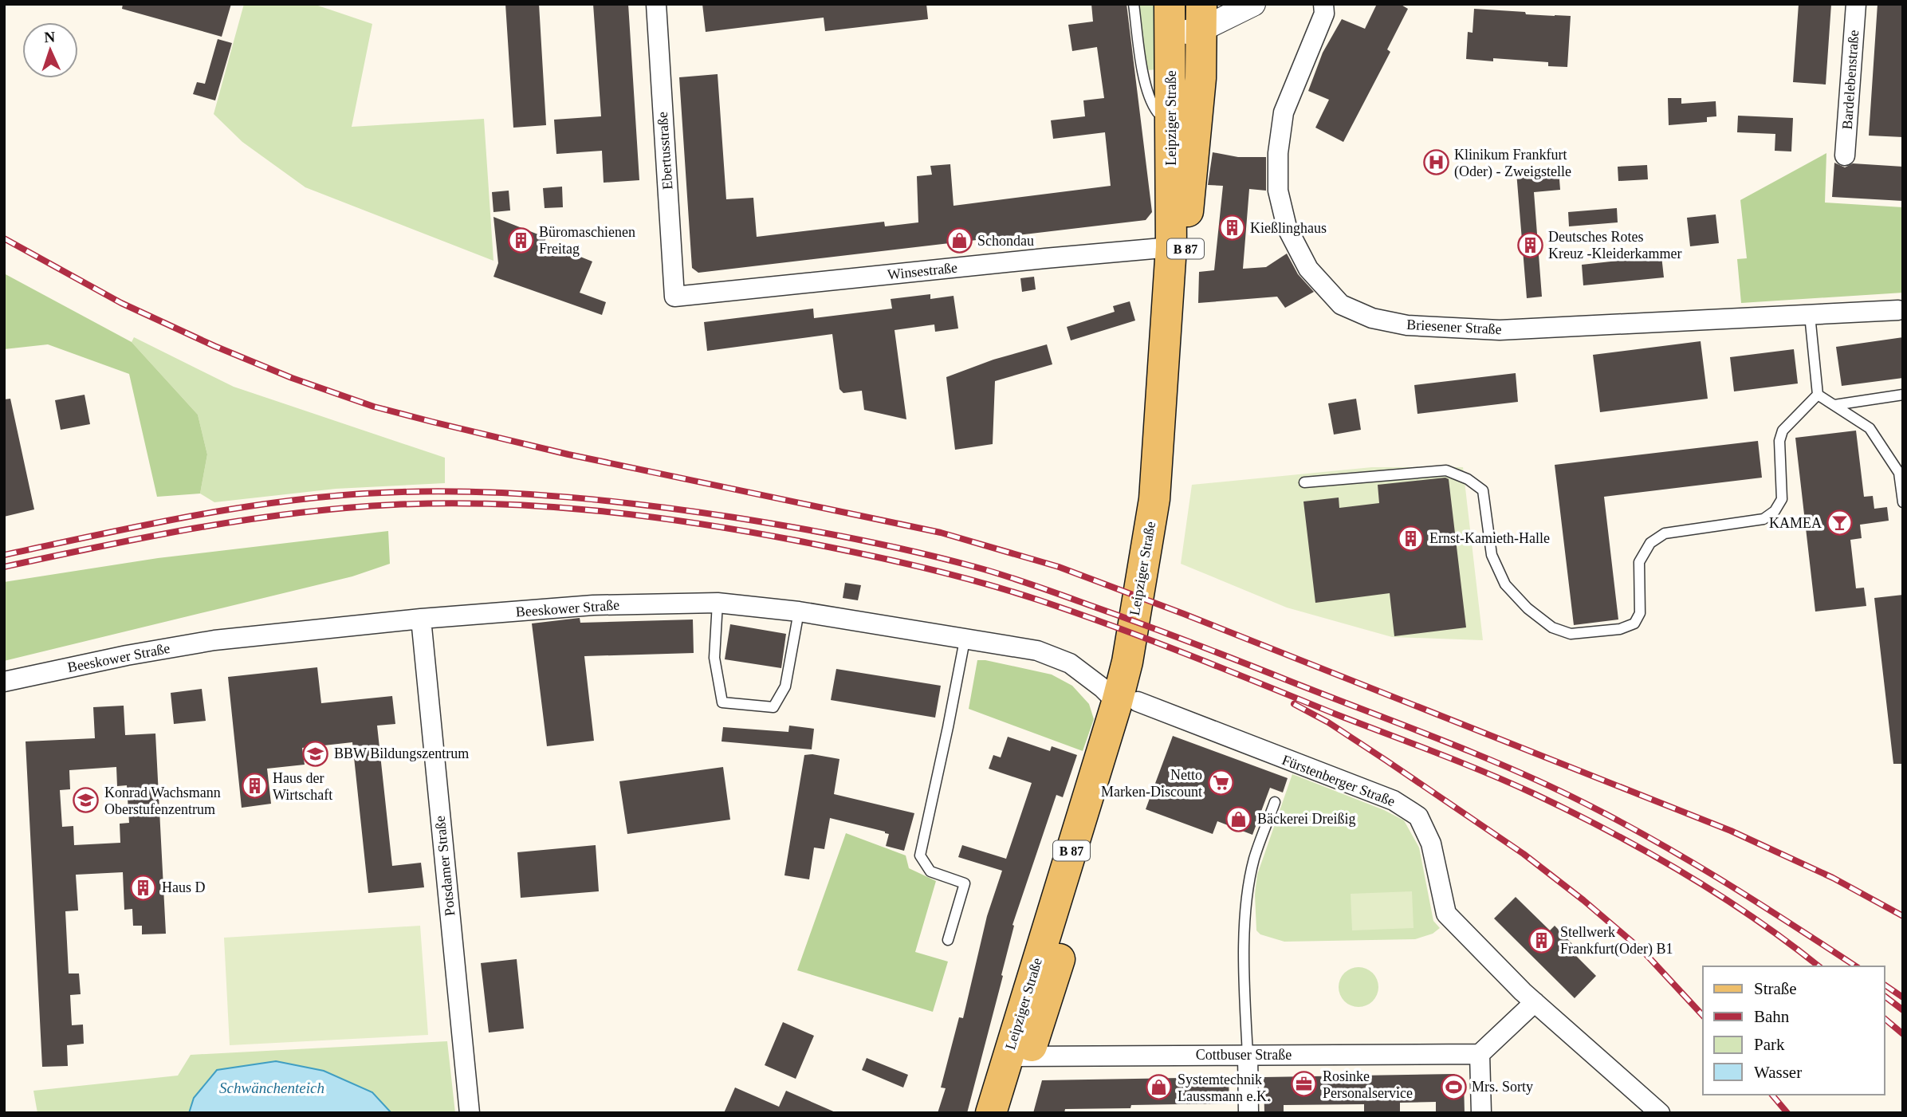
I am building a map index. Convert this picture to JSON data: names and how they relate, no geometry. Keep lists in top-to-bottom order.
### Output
{
  "streets": {
    "main road": ["Leipziger Straße", "B 87"],
    "street": [
      "Bardelebenstraße",
      "Ebertusstraße",
      "Winsestraße",
      "Briesener Straße",
      "Beeskower Straße",
      "Fürstenberger Straße",
      "Potsdamer Straße",
      "Cottbuser Straße"
    ]
  },
  "crossings": [
    ["Leipziger Straße", "Winsestraße"],
    ["Leipziger Straße", "Beeskower Straße"],
    ["Leipziger Straße", "Fürstenberger Straße"],
    ["Leipziger Straße", "Cottbuser Straße"],
    ["Ebertusstraße", "Winsestraße"],
    ["Beeskower Straße", "Fürstenberger Straße"],
    ["Beeskower Straße", "Potsdamer Straße"]
  ],
  "water": ["Schwänchenteich"],
  "places": {
    "hospital": ["Klinikum Frankfurt (Oder) - Zweigstelle"],
    "building": [
      "Kießlinghaus",
      "Büromaschienen Freitag",
      "Deutsches Rotes Kreuz -Kleiderkammer",
      "Ernst-Kamieth-Halle",
      "Haus der Wirtschaft",
      "Haus D",
      "Stellwerk Frankfurt(Oder) B1"
    ],
    "shop": ["Schondau", "Bäckerei Dreißig", "Systemtechnik Laussmann e.K."],
    "bar": ["KAMEA"],
    "school or university": ["BBW Bildungszentrum", "Konrad Wachsmann Oberstufenzentrum"],
    "supermarket": ["Netto Marken-Discount"],
    "office": ["Rosinke Personalservice"],
    "sports": ["Mrs. Sorty"]
  },
  "legend": [
    "Straße",
    "Bahn",
    "Park",
    "Wasser"
  ],
  "north": "top"
}
